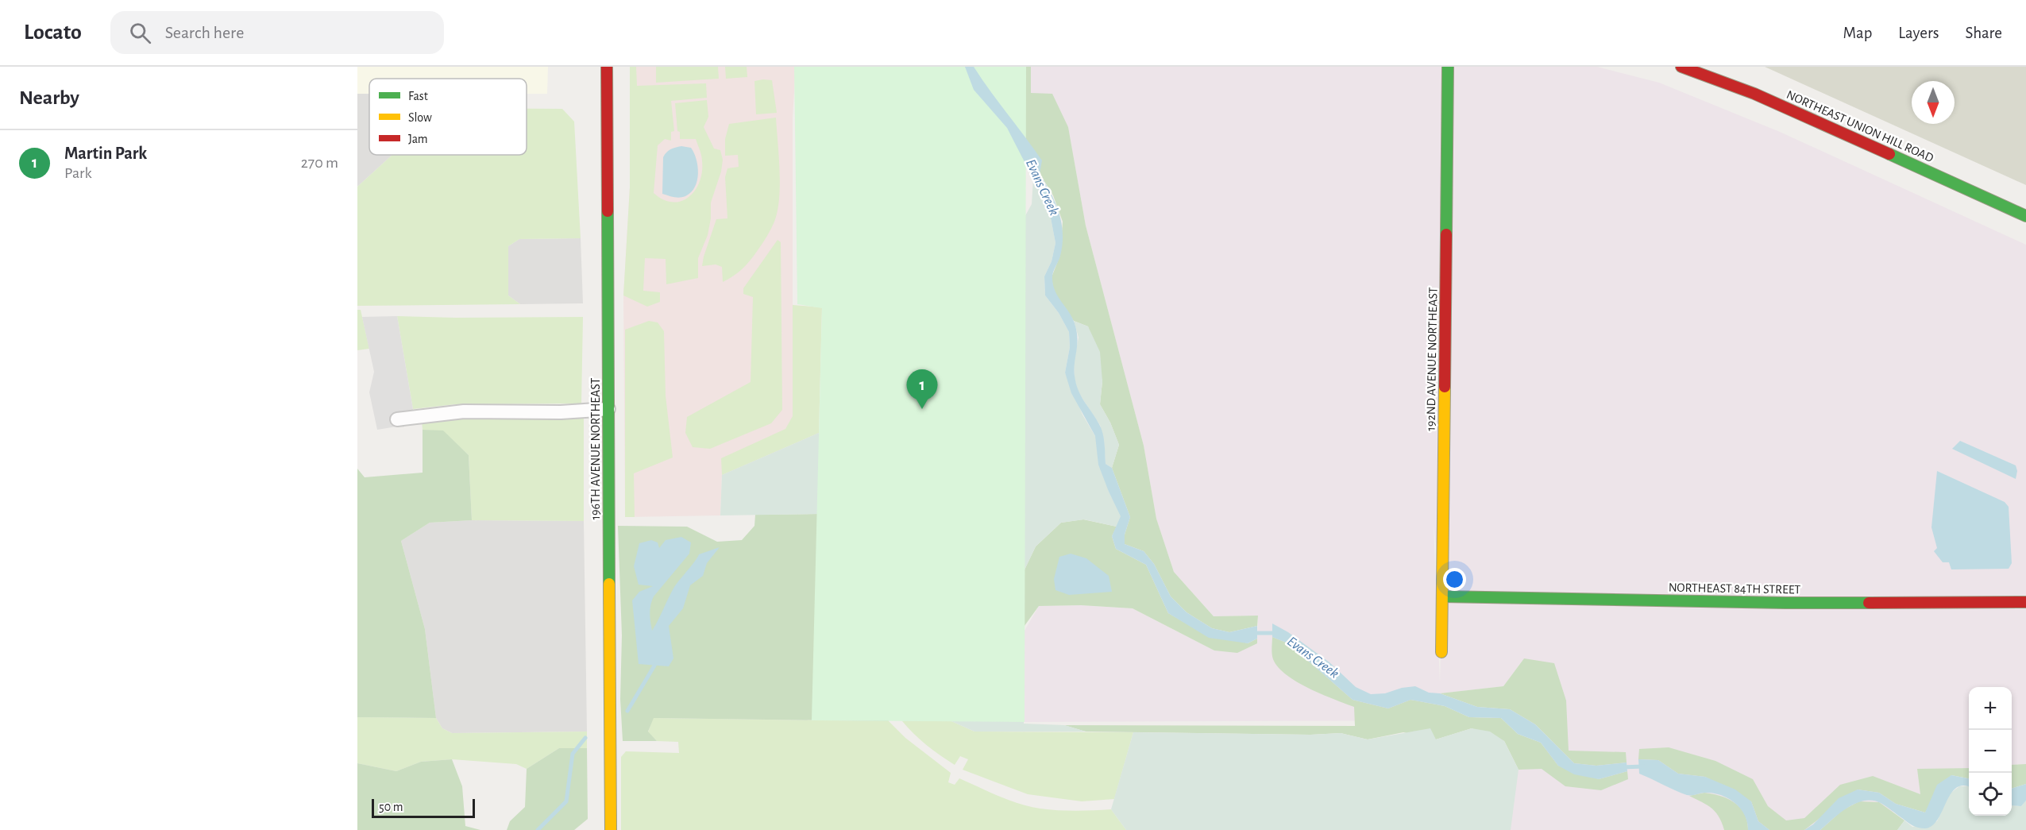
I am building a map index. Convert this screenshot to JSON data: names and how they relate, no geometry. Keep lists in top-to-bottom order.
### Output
{
  "streets": {
    "street": [
      "NORTHEAST UNION HILL ROAD",
      "192ND AVENUE NORTHEAST",
      "196TH AVENUE NORTHEAST",
      "NORTHEAST 84TH STREET"
    ]
  },
  "crossings": [
    ["192ND AVENUE NORTHEAST", "NORTHEAST 84TH STREET"]
  ],
  "water": ["Evans Creek"],
  "legend": ["Fast", "Slow", "Jam"],
  "scale_bar": "50 m",
  "north": "bottom",
  "page": {
    "header": "Locato",
    "search": "Search here",
    "nav": ["Map", "Layers", "Share"],
    "heading": "Nearby",
    "list": [
      {
        "mark": "1",
        "name": "Martin Park",
        "note": "Park",
        "value": "270 m"
      }
    ],
    "pins": "1",
    "map_buttons": ["+", "−"],
    "scale": "50 m"
  }
}
